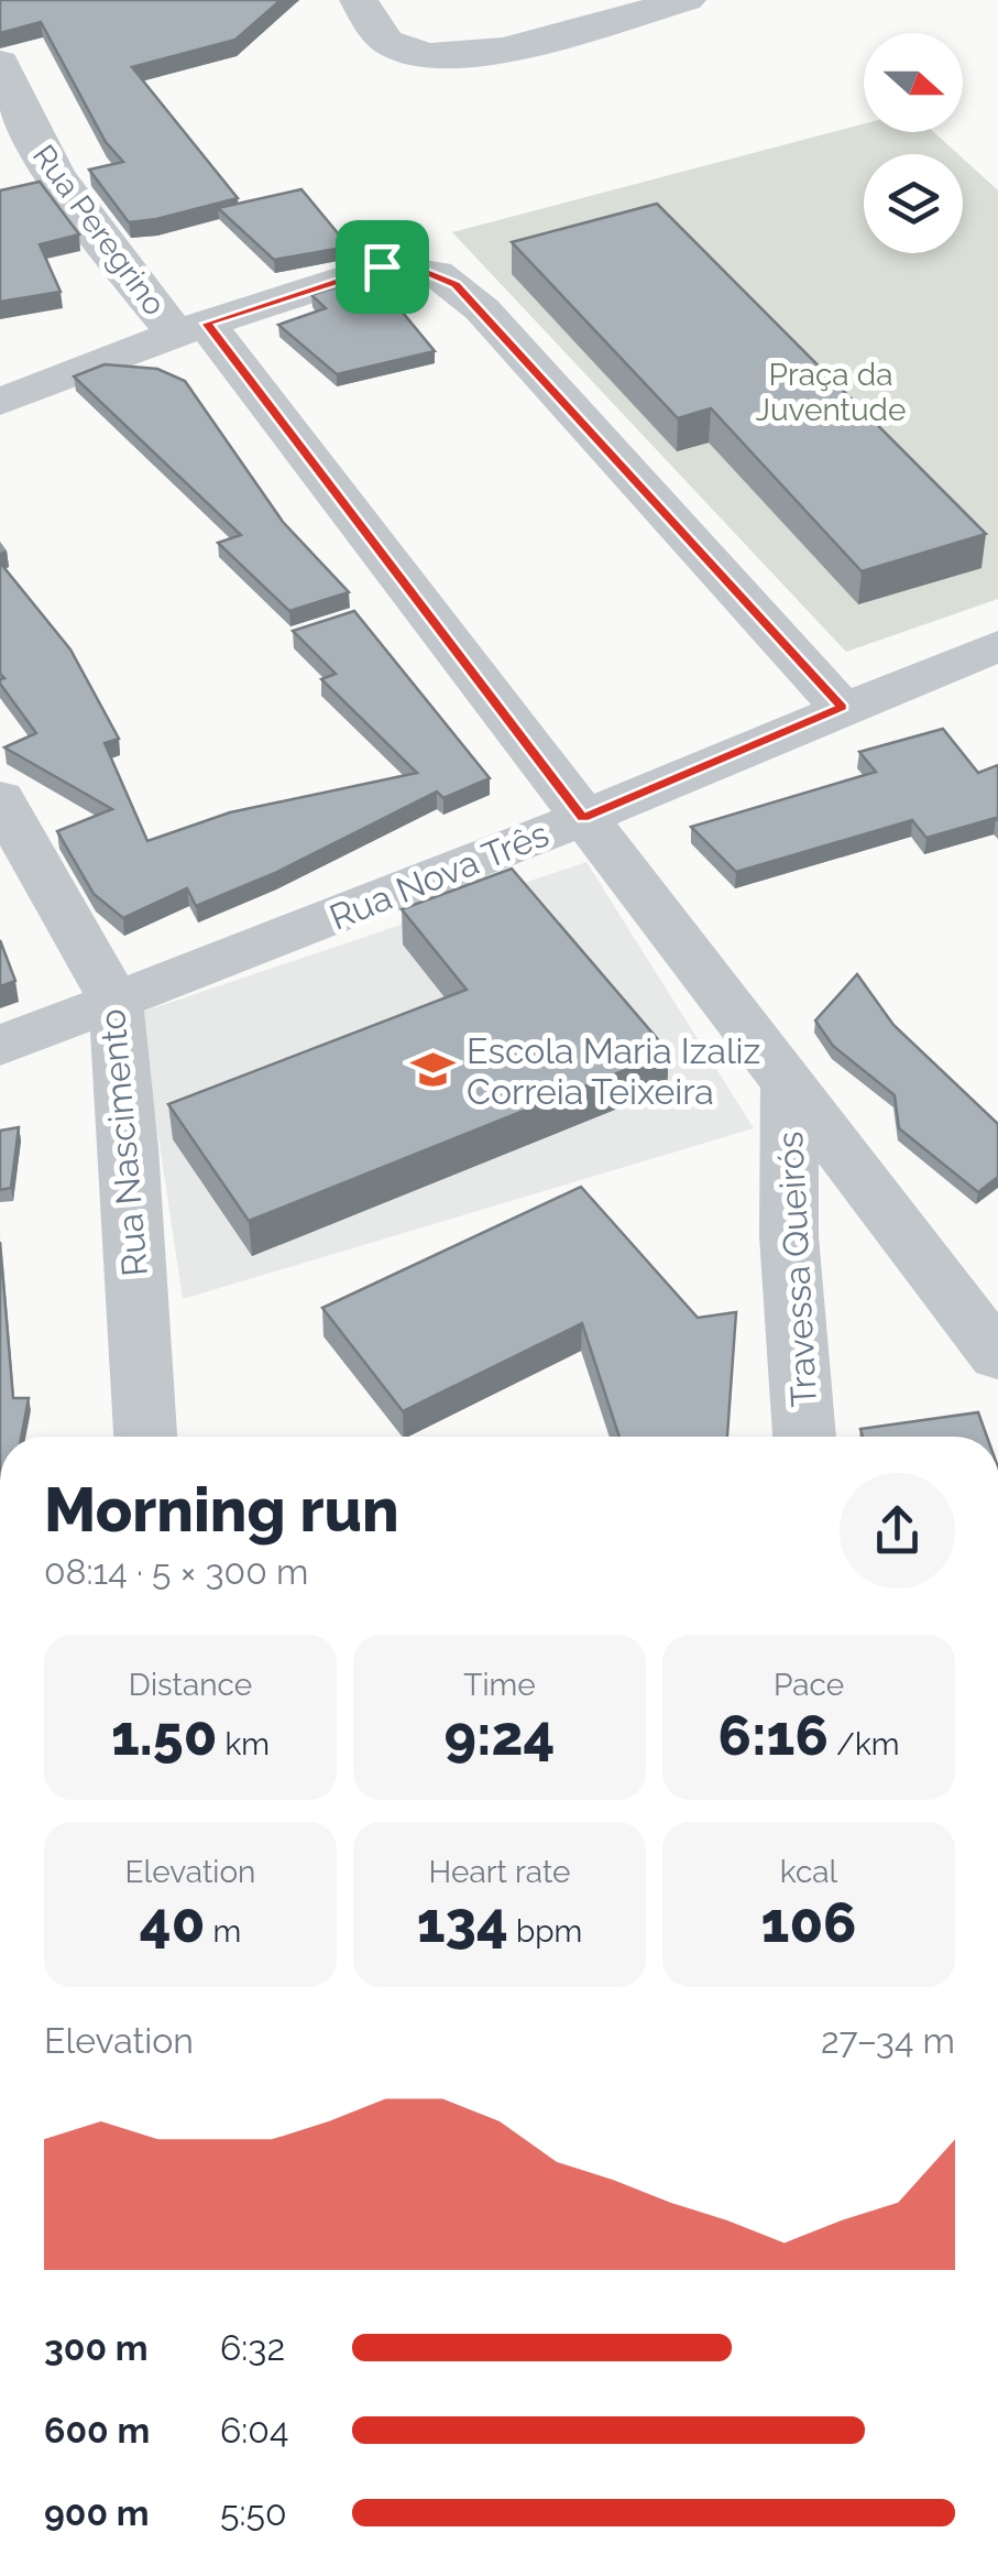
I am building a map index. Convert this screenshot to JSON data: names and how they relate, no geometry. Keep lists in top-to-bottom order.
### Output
{
  "streets": {
    "street": [
      "Rua Peregrino",
      "Rua Nova Três",
      "Rua Nascimento",
      "Travessa Queirós"
    ]
  },
  "crossings": [
    ["Rua Peregrino", "Travessa Queirós"],
    ["Rua Nova Três", "Rua Nascimento"],
    ["Rua Nova Três", "Travessa Queirós"]
  ],
  "parks": ["Praça da Juventude"],
  "places": {
    "school or university": ["Escola Maria Izaliz Correia Teixeira"]
  },
  "north": "right",
  "page": {
    "heading": ["Morning run", "08:14 · 5 × 300 m"],
    "stats": [
      ["Distance", "1.50 km"],
      ["Time", "9:24"],
      ["Pace", "6:16 /km"],
      ["Elevation", "40 m"],
      ["Heart rate", "134 bpm"],
      ["kcal", "106"]
    ],
    "chart": ["Elevation", "27–34 m"],
    "list": [
      {
        "name": "300 m",
        "note": "6:32"
      },
      {
        "name": "600 m",
        "note": "6:04"
      },
      {
        "name": "900 m",
        "note": "5:50"
      }
    ]
  }
}
